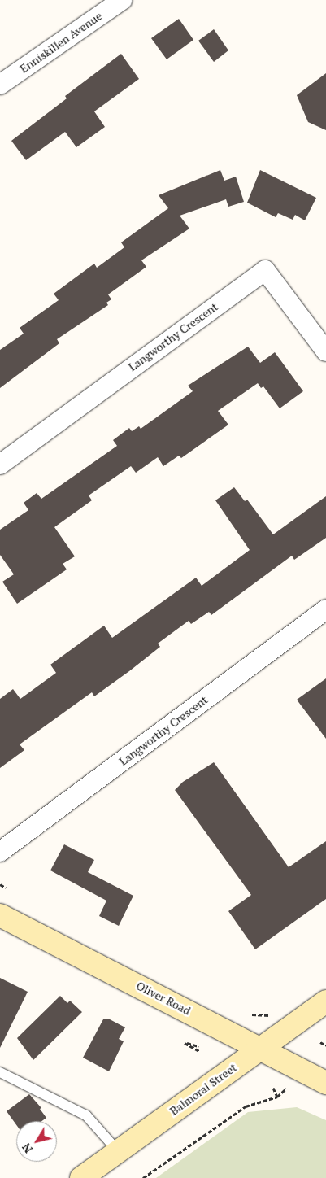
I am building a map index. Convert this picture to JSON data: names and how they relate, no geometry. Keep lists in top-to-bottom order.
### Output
{
  "streets": {
    "main road": ["Oliver Road", "Balmoral Street"],
    "street": ["Enniskillen Avenue", "Langworthy Crescent"]
  },
  "crossings": [
    ["Oliver Road", "Balmoral Street"]
  ],
  "north": "bottom left"
}
